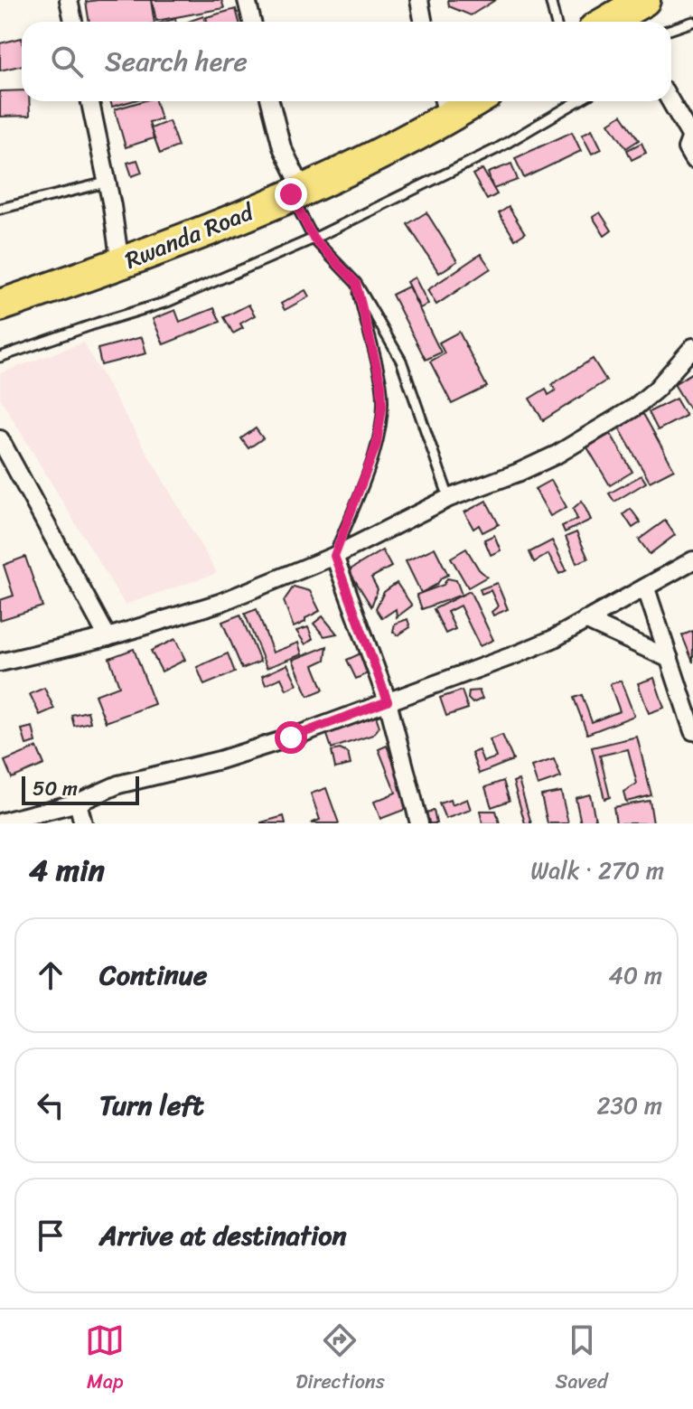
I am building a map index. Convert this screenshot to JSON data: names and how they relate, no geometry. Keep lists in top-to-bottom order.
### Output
{
  "streets": {
    "highway": ["Rwanda Road"]
  },
  "scale_bar": "50 m",
  "page": {
    "search": "Search here",
    "scale": "50 m",
    "heading": ["4 min", "Walk · 270 m"],
    "list": [
      ["Continue", "40 m"],
      ["Turn left", "230 m"],
      "Arrive at destination"
    ],
    "nav": ["Map", "Directions", "Saved"]
  }
}
